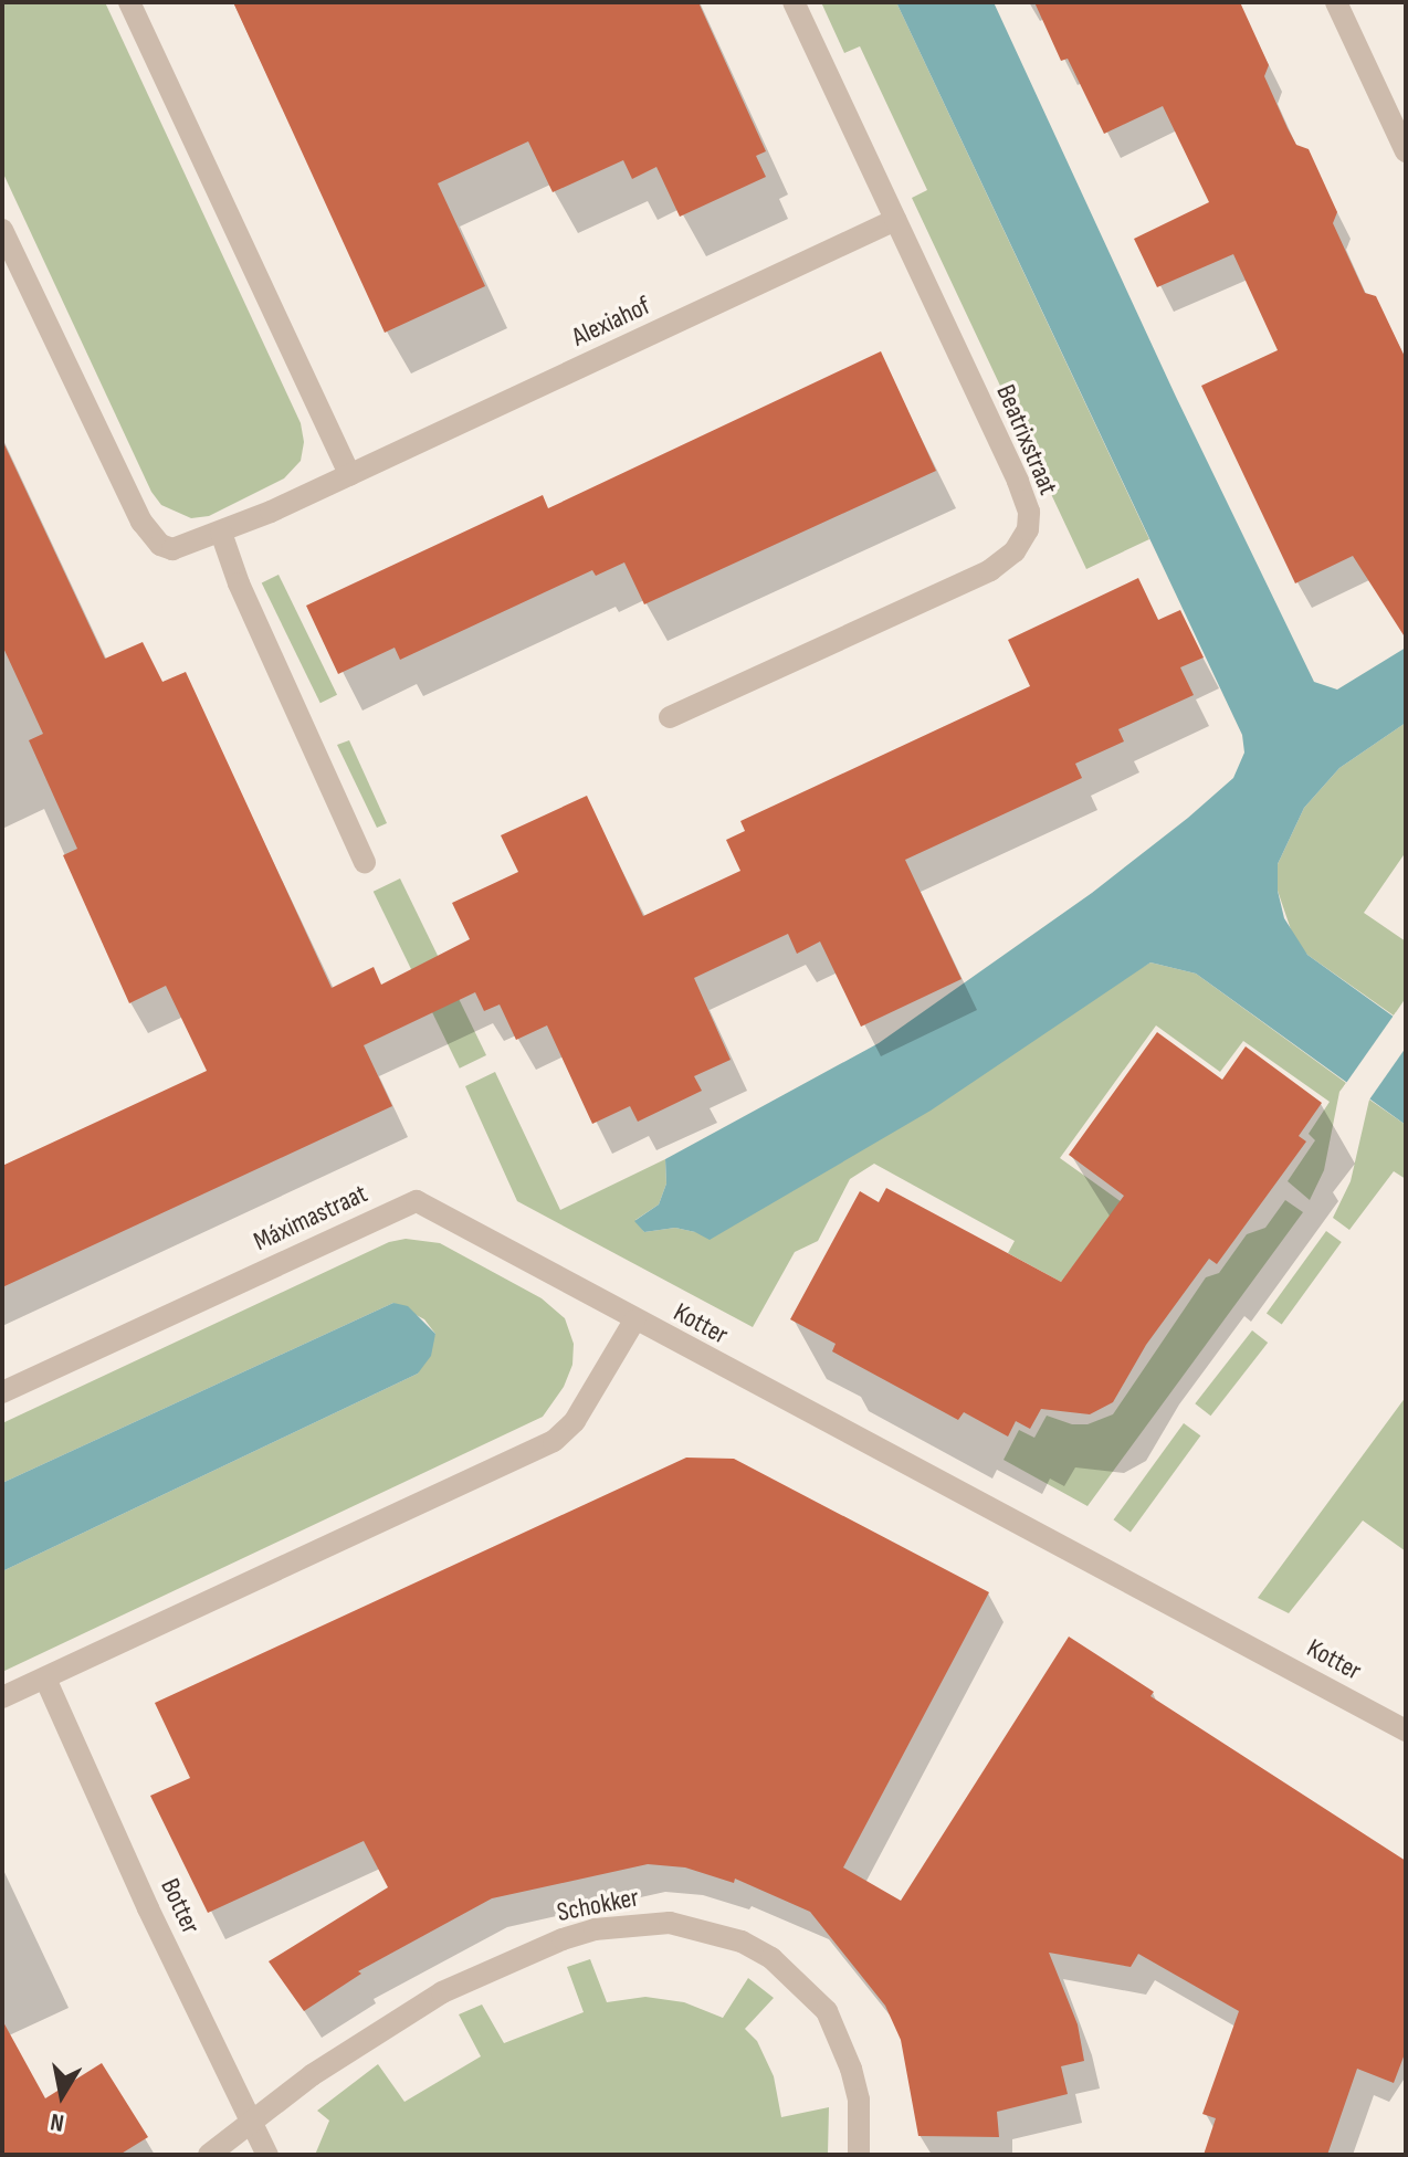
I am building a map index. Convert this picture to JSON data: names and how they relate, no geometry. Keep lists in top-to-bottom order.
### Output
{
  "streets": {
    "street": [
      "Alexiahof",
      "Beatrixstraat",
      "Máximastraat",
      "Kotter",
      "Schokker",
      "Botter"
    ]
  },
  "crossings": [
    ["Alexiahof", "Beatrixstraat"],
    ["Máximastraat", "Kotter"],
    ["Kotter", "Botter"],
    ["Schokker", "Botter"]
  ],
  "north": "bottom"
}
